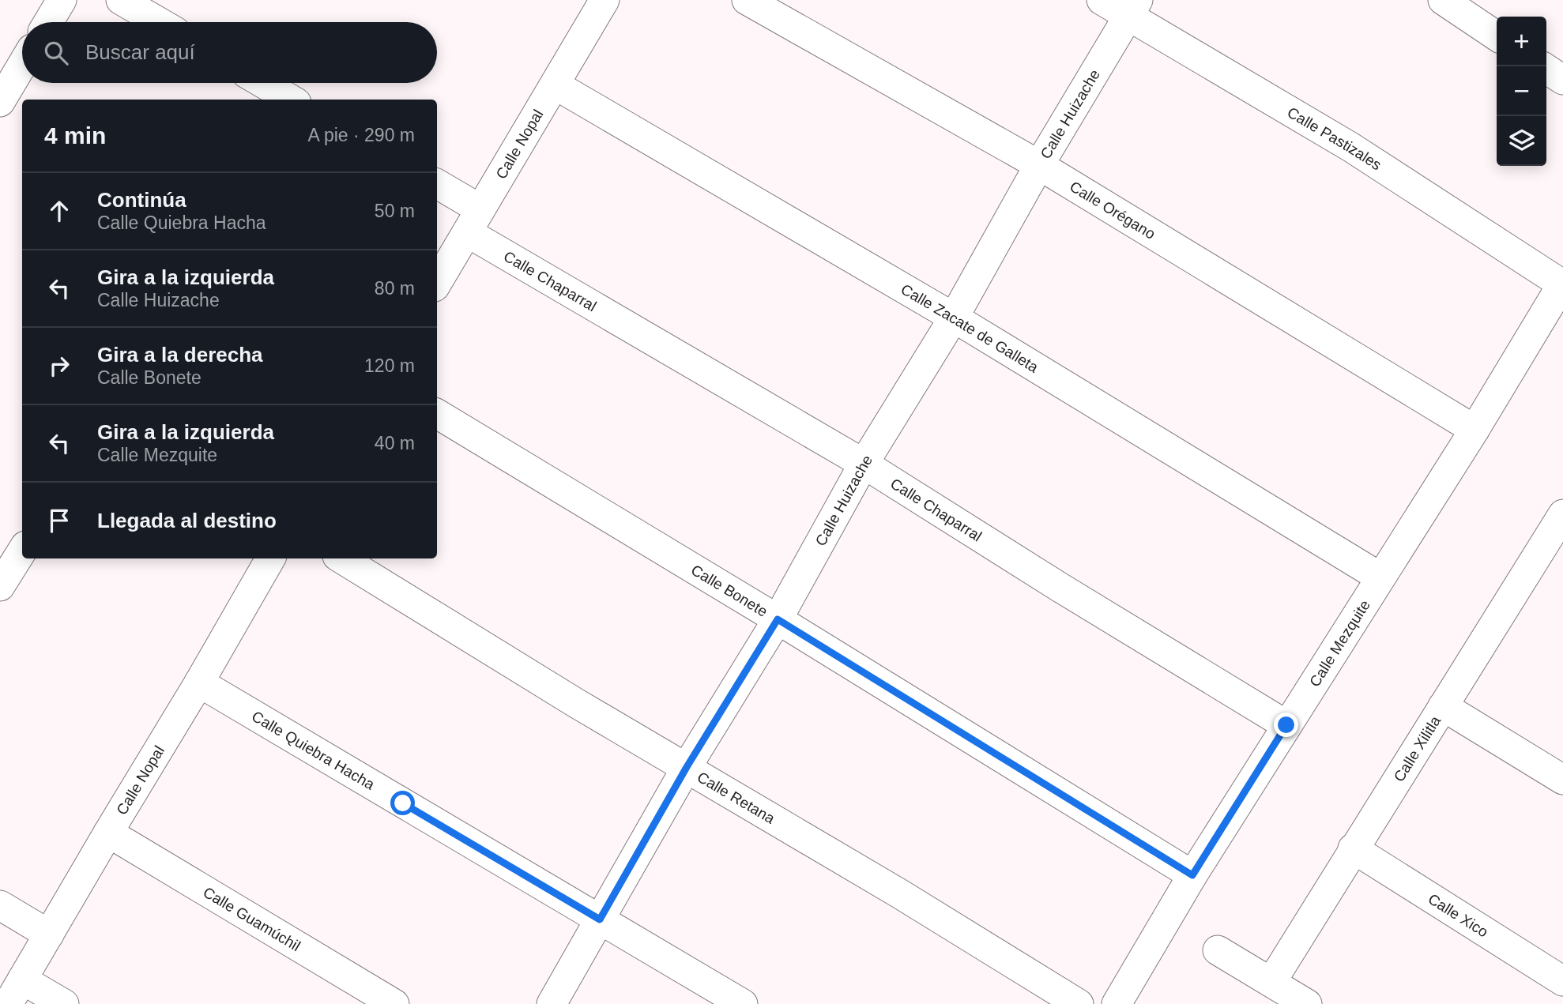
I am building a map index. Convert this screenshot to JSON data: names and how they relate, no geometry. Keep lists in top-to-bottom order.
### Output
{
  "streets": {
    "street": [
      "Calle Huizache",
      "Calle Pastizales",
      "Calle Nopal",
      "Calle Orégano",
      "Calle Chaparral",
      "Calle Zacate de Galleta",
      "Calle Bonete",
      "Calle Mezquite",
      "Calle Xilitla",
      "Calle Quiebra Hacha",
      "Calle Retana",
      "Calle Xico",
      "Calle Guamúchil"
    ]
  },
  "crossings": [
    ["Calle Huizache", "Calle Pastizales"],
    ["Calle Huizache", "Calle Orégano"],
    ["Calle Huizache", "Calle Chaparral"],
    ["Calle Huizache", "Calle Zacate de Galleta"],
    ["Calle Huizache", "Calle Bonete"],
    ["Calle Huizache", "Calle Quiebra Hacha"],
    ["Calle Huizache", "Calle Retana"],
    ["Calle Pastizales", "Calle Mezquite"],
    ["Calle Nopal", "Calle Chaparral"],
    ["Calle Nopal", "Calle Zacate de Galleta"],
    ["Calle Nopal", "Calle Quiebra Hacha"],
    ["Calle Nopal", "Calle Guamúchil"],
    ["Calle Orégano", "Calle Mezquite"],
    ["Calle Chaparral", "Calle Mezquite"],
    ["Calle Zacate de Galleta", "Calle Mezquite"],
    ["Calle Bonete", "Calle Mezquite"],
    ["Calle Xilitla", "Calle Xico"]
  ],
  "page": {
    "map_buttons": ["+", "−"],
    "search": "Buscar aquí",
    "heading": ["4 min", "A pie · 290 m"],
    "list": [
      ["Continúa", "Calle Quiebra Hacha", "50 m"],
      ["Gira a la izquierda", "Calle Huizache", "80 m"],
      ["Gira a la derecha", "Calle Bonete", "120 m"],
      ["Gira a la izquierda", "Calle Mezquite", "40 m"],
      "Llegada al destino"
    ]
  }
}
